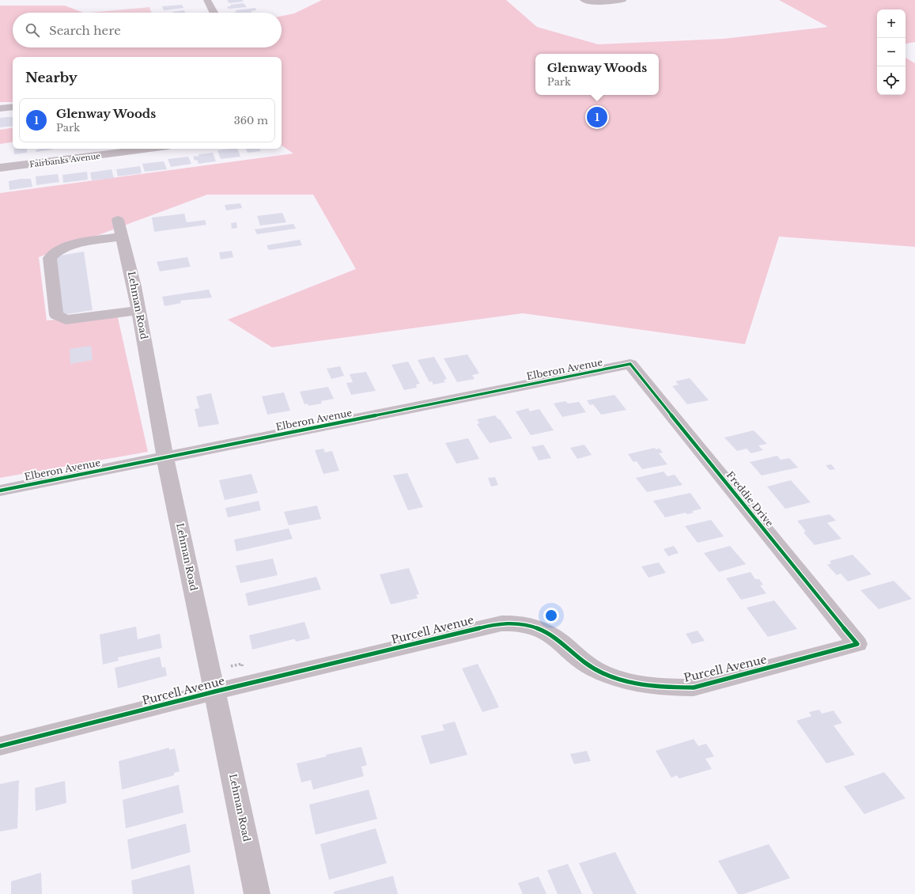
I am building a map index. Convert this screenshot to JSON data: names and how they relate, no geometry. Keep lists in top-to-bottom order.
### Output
{
  "streets": {
    "street": [
      "Fairbanks Avenue",
      "Lehman Road",
      "Elberon Avenue",
      "Freddie Drive",
      "Purcell Avenue"
    ]
  },
  "crossings": [
    ["Lehman Road", "Elberon Avenue"],
    ["Lehman Road", "Purcell Avenue"],
    ["Elberon Avenue", "Freddie Drive"],
    ["Freddie Drive", "Purcell Avenue"]
  ],
  "page": {
    "map_buttons": ["+", "−"],
    "search": "Search here",
    "popup": ["Glenway Woods", "Park"],
    "heading": "Nearby",
    "list": [
      {
        "mark": "1",
        "name": "Glenway Woods",
        "note": "Park",
        "value": "360 m"
      }
    ],
    "pins": "1"
  }
}
